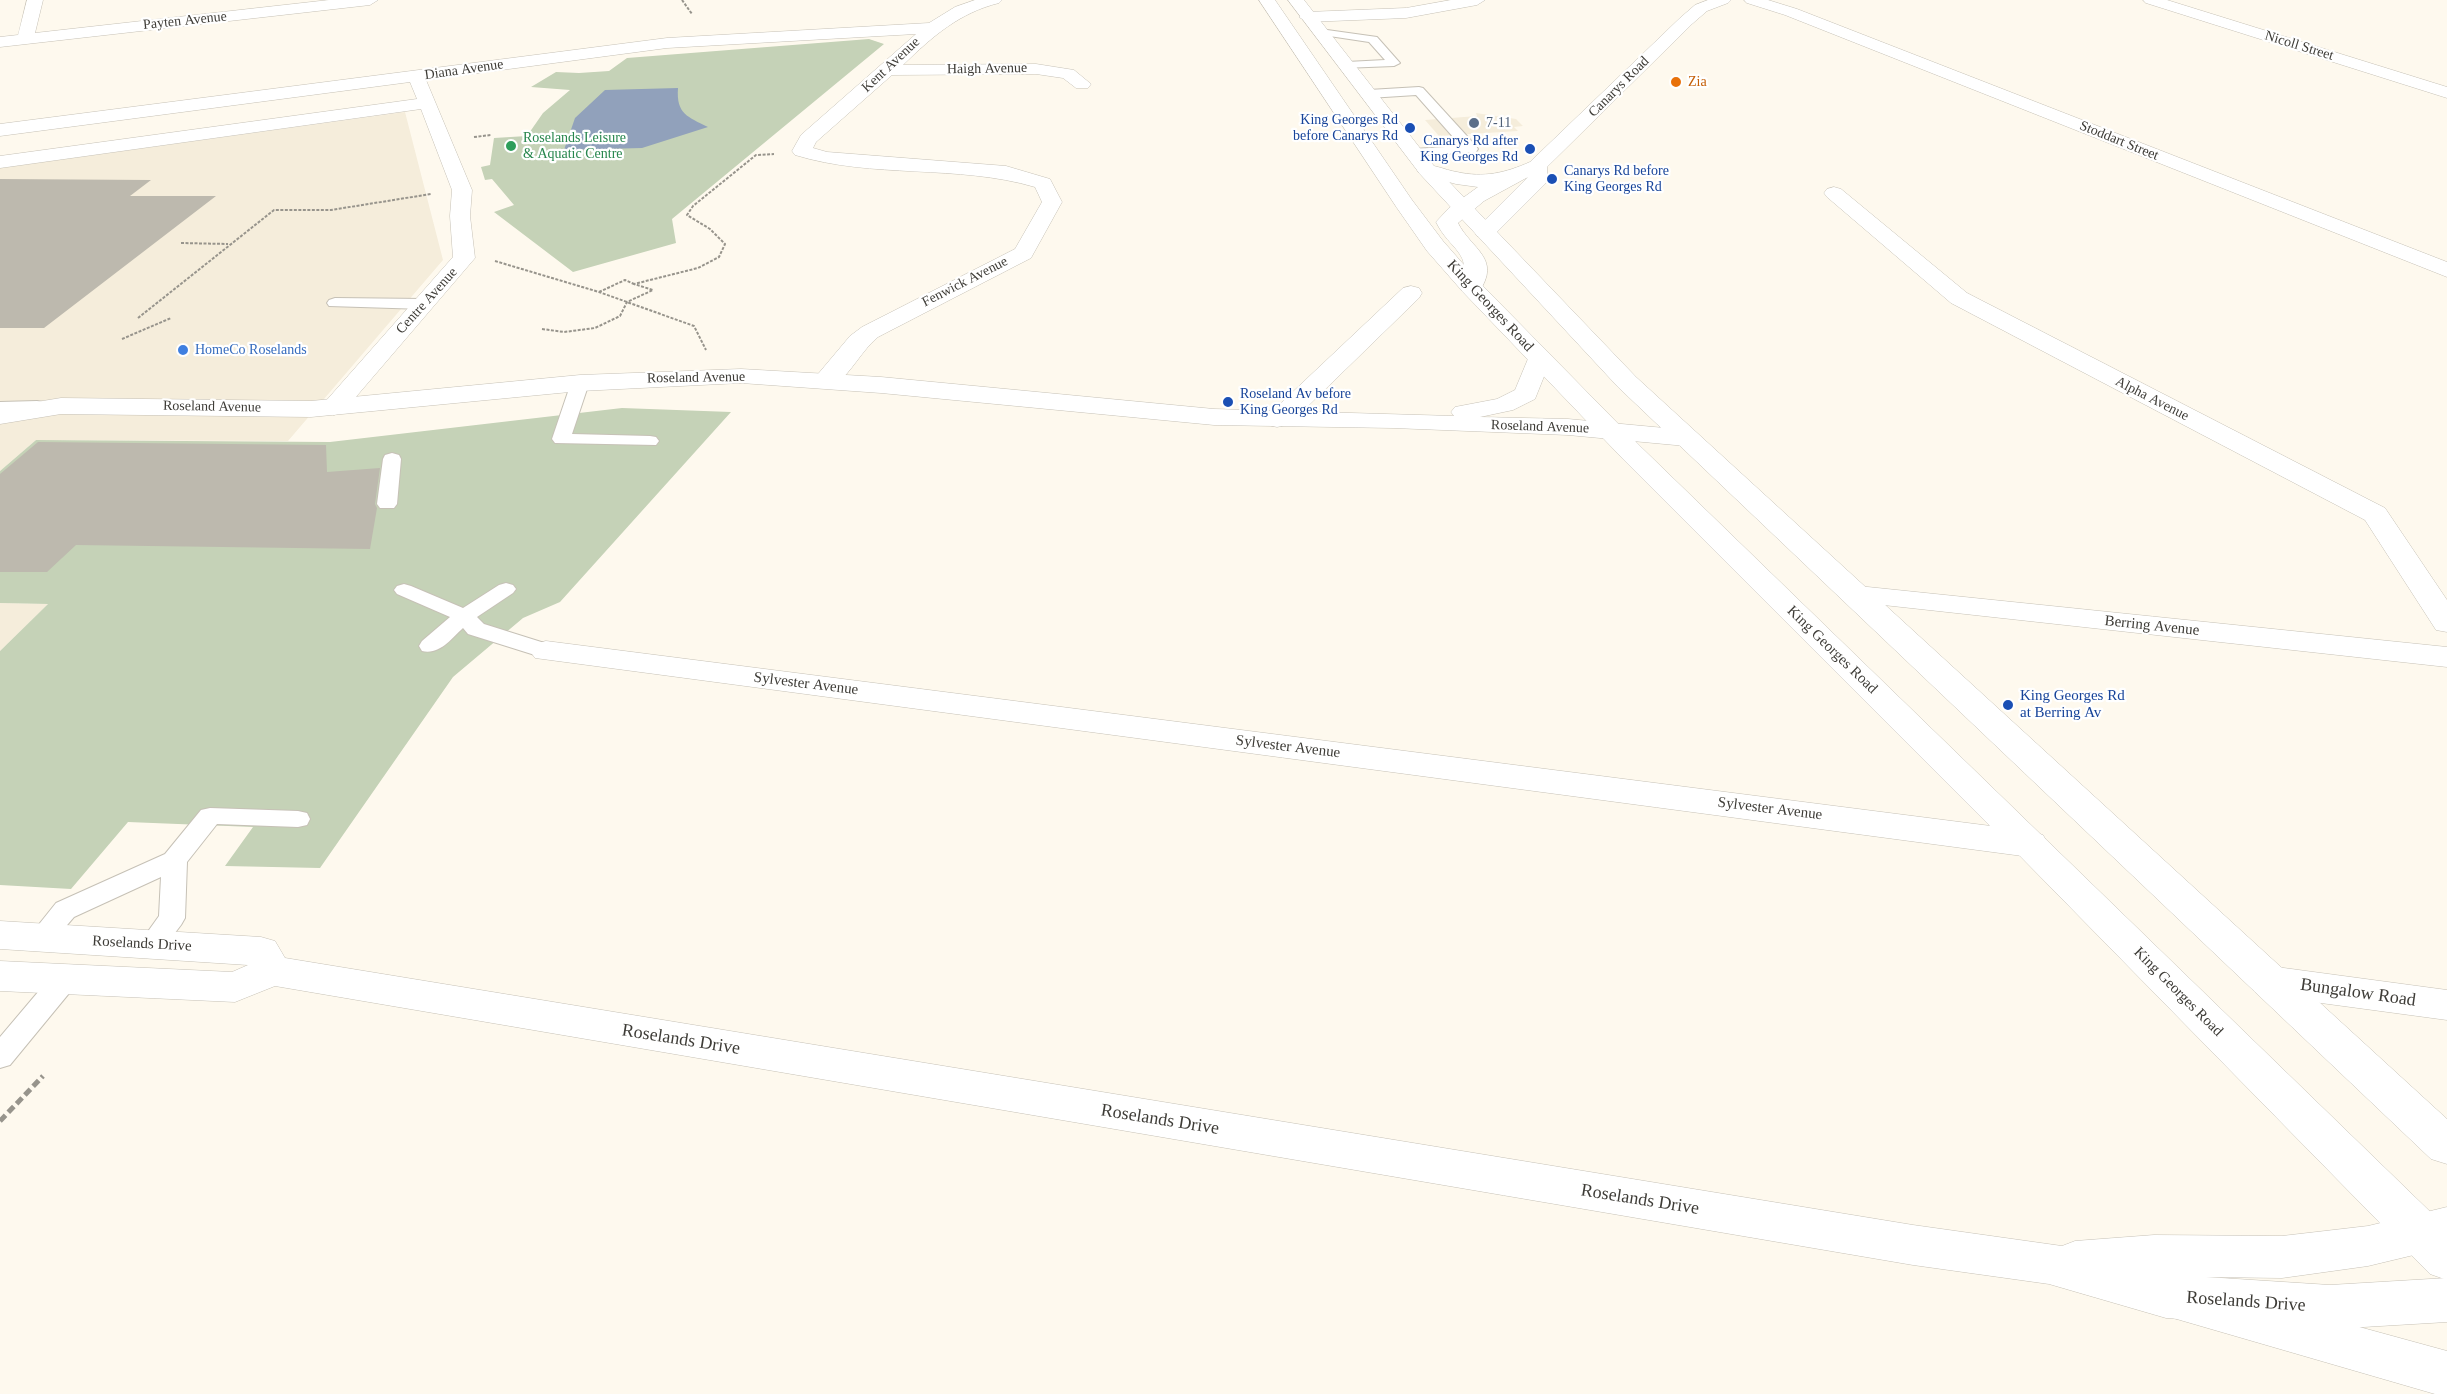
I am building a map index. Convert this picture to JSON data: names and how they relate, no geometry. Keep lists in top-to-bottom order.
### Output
{
  "streets": {
    "main road": [
      "Payten Avenue",
      "Nicoll Street",
      "Kent Avenue",
      "Haigh Avenue",
      "Diana Avenue",
      "Canarys Road",
      "Stoddart Street",
      "Fenwick Avenue",
      "Centre Avenue",
      "King Georges Road",
      "Roseland Avenue",
      "Alpha Avenue",
      "Berring Avenue",
      "Sylvester Avenue",
      "Roselands Drive",
      "Bungalow Road"
    ]
  },
  "crossings": [
    ["Kent Avenue", "Haigh Avenue"],
    ["Kent Avenue", "Diana Avenue"],
    ["Kent Avenue", "Fenwick Avenue"],
    ["Diana Avenue", "Centre Avenue"],
    ["Canarys Road", "Stoddart Street"],
    ["Fenwick Avenue", "Roseland Avenue"],
    ["Centre Avenue", "Roseland Avenue"],
    ["King Georges Road", "Roseland Avenue"],
    ["King Georges Road", "Sylvester Avenue"],
    ["King Georges Road", "Roselands Drive"]
  ],
  "places": [
    "Zia",
    "7-11",
    "King Georges Rd before Canarys Rd",
    "Roselands Leisure & Aquatic Centre",
    "Canarys Rd after King Georges Rd",
    "Canarys Rd before King Georges Rd",
    "HomeCo Roselands",
    "Roseland Av before King Georges Rd",
    "King Georges Rd at Berring Av"
  ]
}
